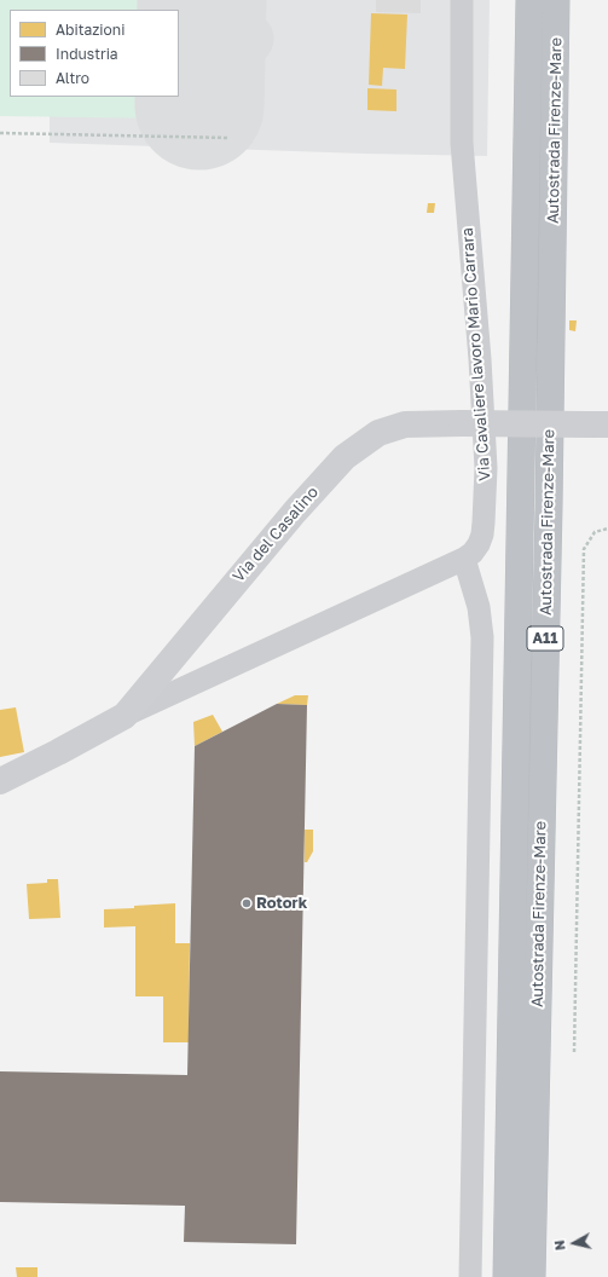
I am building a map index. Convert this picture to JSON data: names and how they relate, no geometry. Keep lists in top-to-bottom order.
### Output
{
  "streets": {
    "highway": ["Autostrada Firenze-Mare", "A11"],
    "street": ["Via Cavaliere lavoro Mario Carrara", "Via del Casalino"]
  },
  "crossings": [
    ["Via Cavaliere lavoro Mario Carrara", "Via del Casalino"]
  ],
  "places": ["Rotork"],
  "legend": ["Abitazioni", "Industria", "Altro"],
  "north": "left"
}
